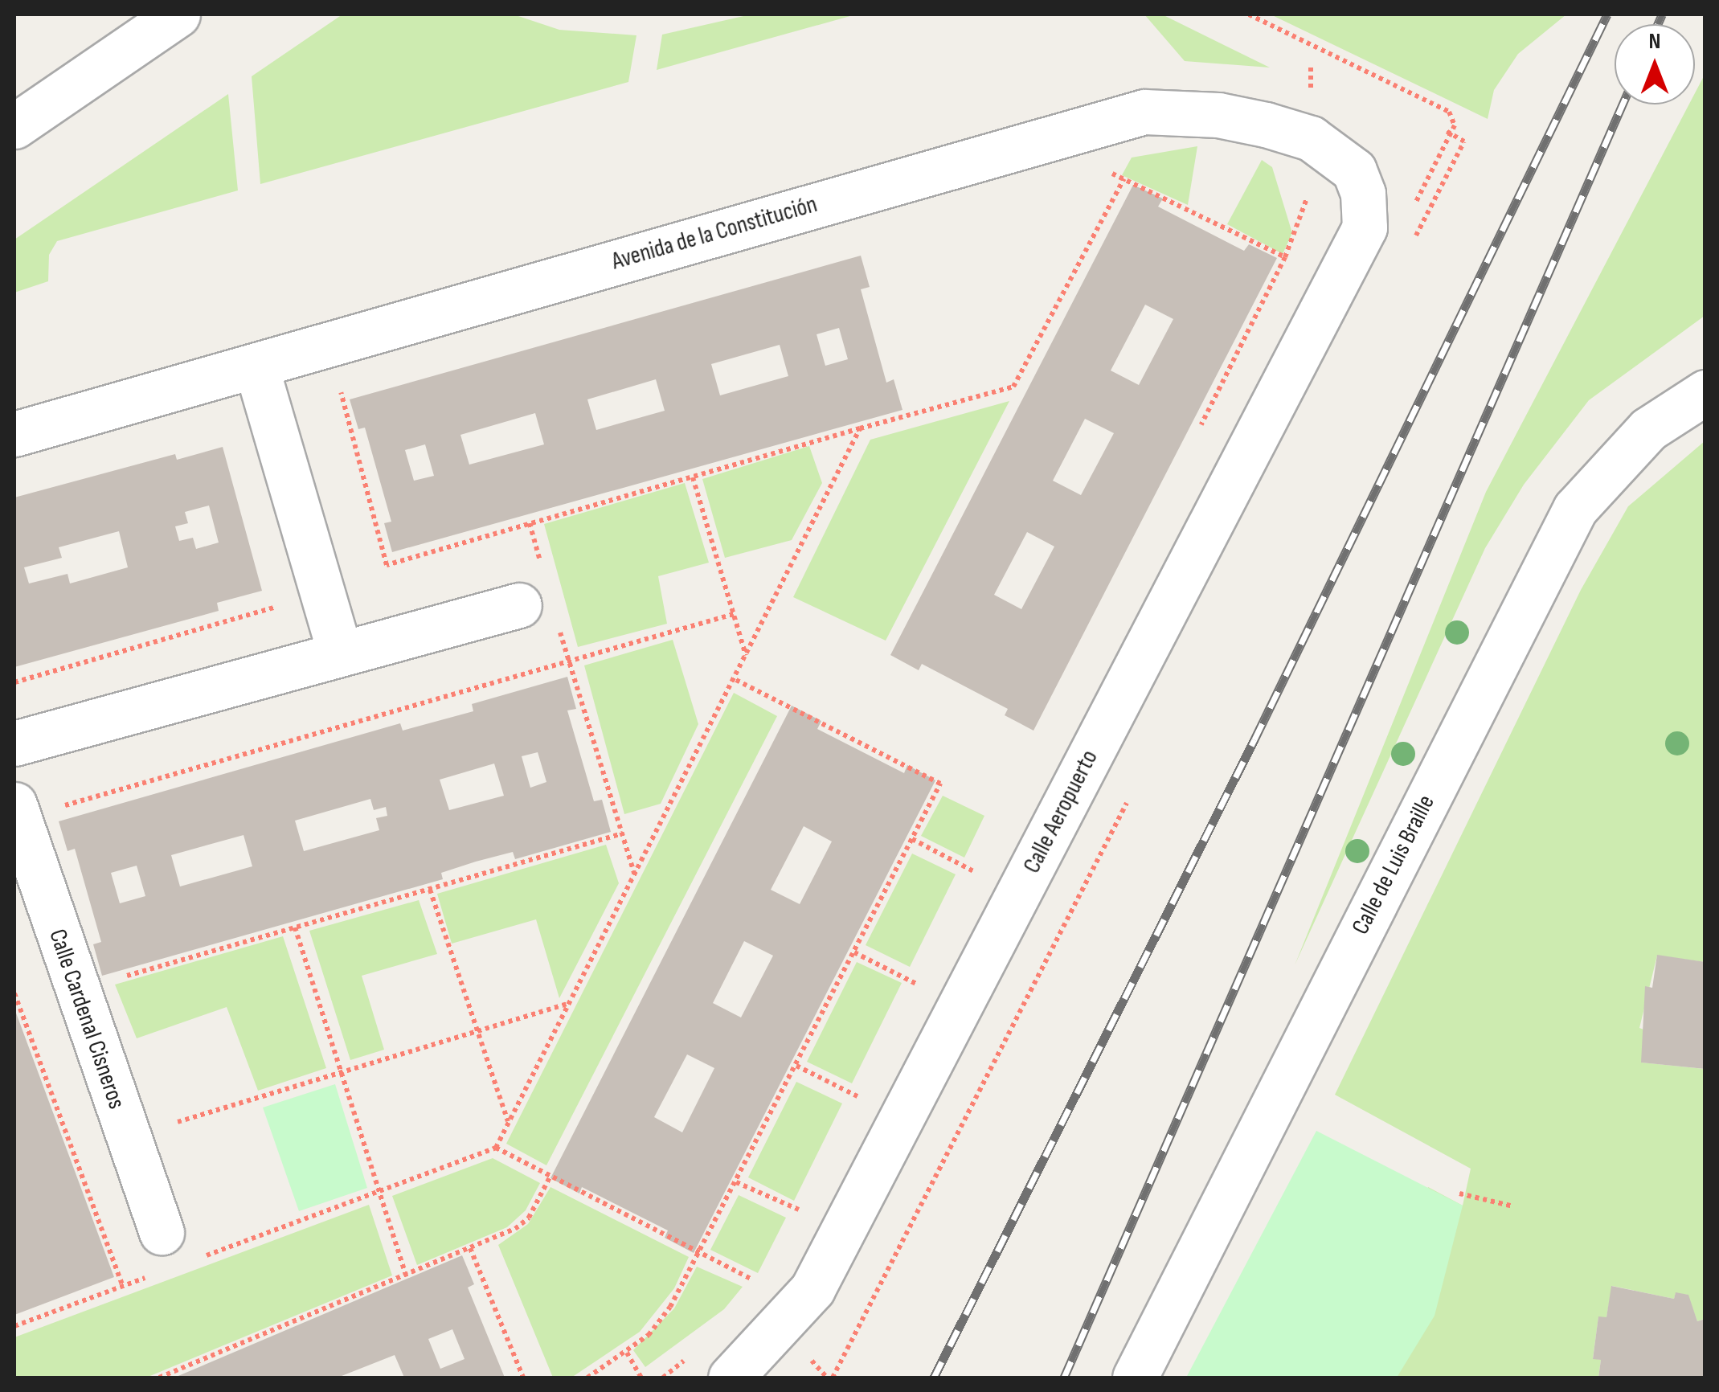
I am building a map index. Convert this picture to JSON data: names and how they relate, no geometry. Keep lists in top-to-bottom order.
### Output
{
  "streets": {
    "street": [
      "Avenida de la Constitución",
      "Calle Aeropuerto",
      "Calle de Luis Braille",
      "Calle Cardenal Cisneros"
    ]
  },
  "crossings": [
    ["Avenida de la Constitución", "Calle Aeropuerto"]
  ],
  "north": "top"
}
